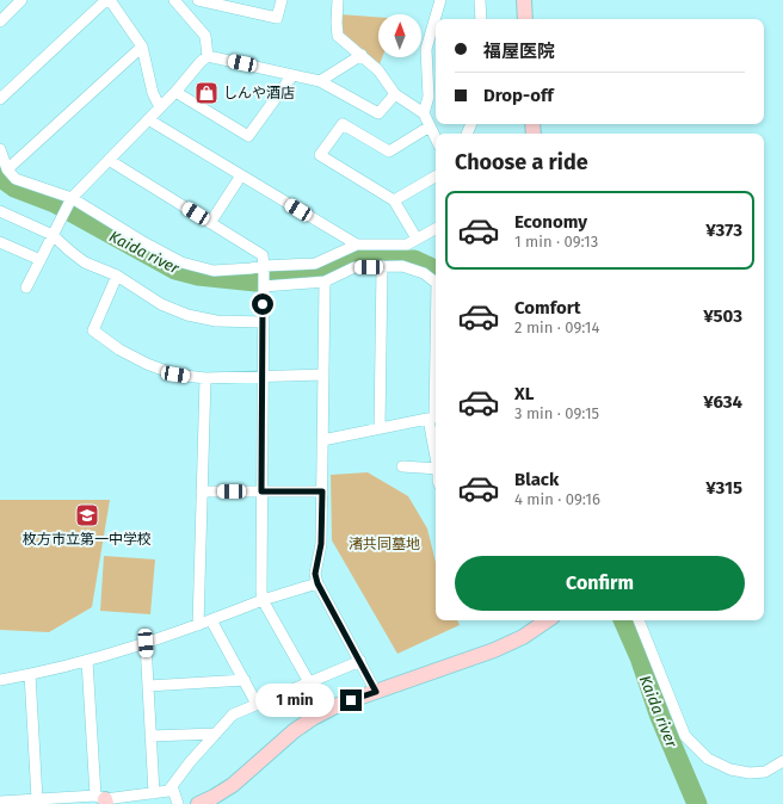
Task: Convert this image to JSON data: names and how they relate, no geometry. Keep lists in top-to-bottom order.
{
  "water": ["Kaida river"],
  "parks": ["渚共同墓地"],
  "places": {
    "shop": ["しんや酒店"],
    "school or university": ["枚方市立第一中学校"]
  },
  "north": "top",
  "page": {
    "banner": ["福屋医院", "Drop-off"],
    "heading": "Choose a ride",
    "list": [
      {
        "name": "Economy",
        "note": "1 min · 09:13",
        "value": "¥373"
      },
      {
        "name": "Comfort",
        "note": "2 min · 09:14",
        "value": "¥503"
      },
      {
        "name": "XL",
        "note": "3 min · 09:15",
        "value": "¥634"
      },
      {
        "name": "Black",
        "note": "4 min · 09:16",
        "value": "¥315"
      }
    ],
    "buttons": "Confirm",
    "bubble": "1 min"
  }
}
